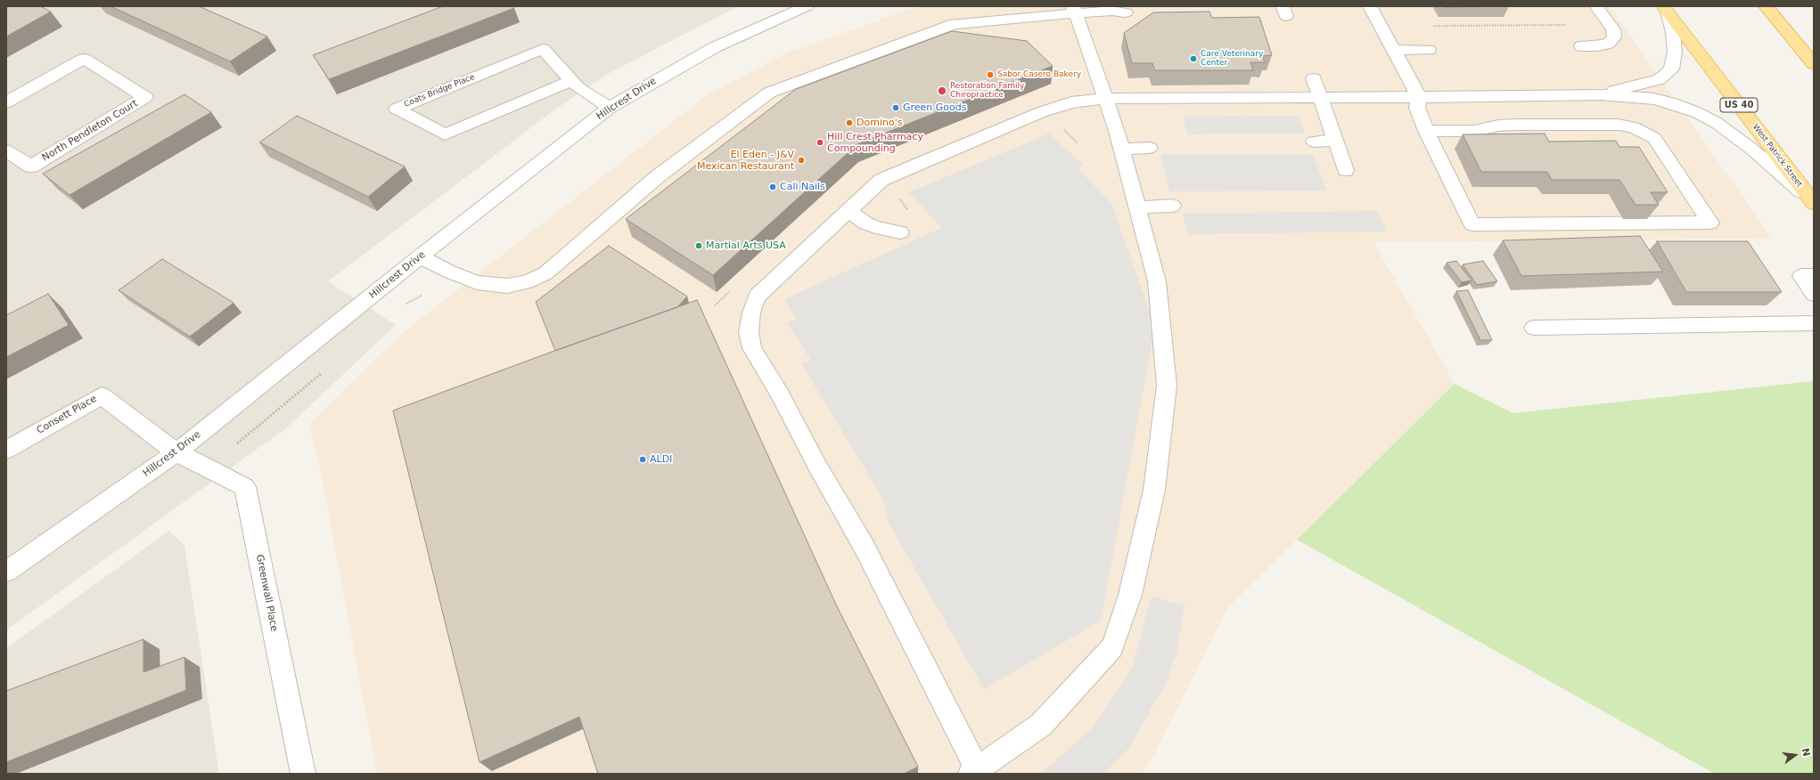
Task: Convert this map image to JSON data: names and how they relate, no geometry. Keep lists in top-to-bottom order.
{
  "streets": {
    "main road": ["US 40", "West Patrick Street"],
    "street": [
      "Coats Bridge Place",
      "Hillcrest Drive",
      "North Pendleton Court",
      "Consett Place",
      "Greenwall Place"
    ]
  },
  "crossings": [
    ["Coats Bridge Place", "Hillcrest Drive"],
    ["Hillcrest Drive", "Consett Place"],
    ["Hillcrest Drive", "Greenwall Place"],
    ["Consett Place", "Greenwall Place"]
  ],
  "places": [
    "Care Veterinary Center",
    "Sabor Casero Bakery",
    "Restoration Family Chiropractice",
    "Green Goods",
    "Domino's",
    "Hill Crest Pharmacy Compounding",
    "El Eden - J&V Mexican Restaurant",
    "Cali Nails",
    "Martial Arts USA",
    "ALDI"
  ],
  "north": "right"
}
